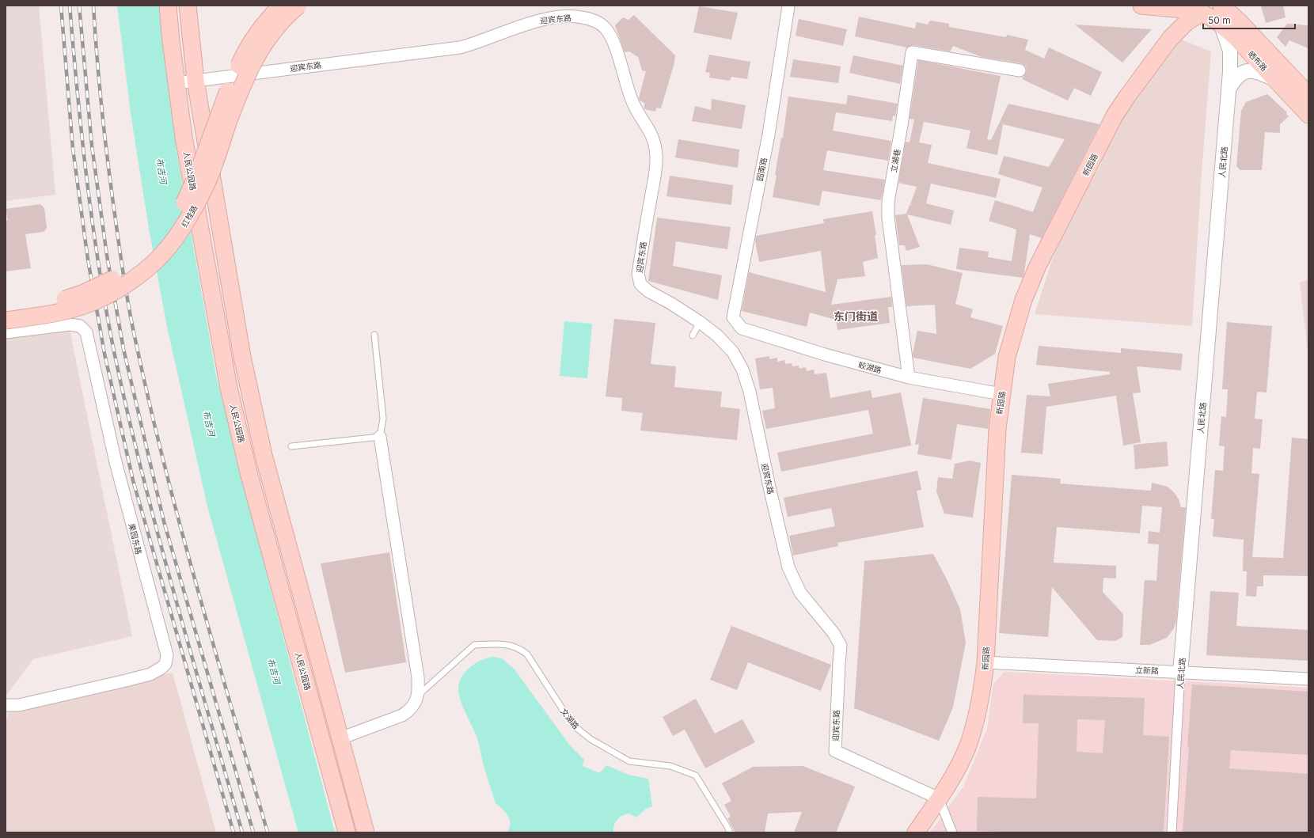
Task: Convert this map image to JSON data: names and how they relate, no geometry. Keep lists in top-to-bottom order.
{
  "streets": {
    "main road": [
      "晒布路",
      "新园路",
      "人民公园路",
      "红桂路"
    ],
    "street": [
      "迎宾东路",
      "立湖巷",
      "人民北路",
      "园南路",
      "蛟湖路",
      "果园东路",
      "立新路"
    ],
    "lane": ["文湖路"]
  },
  "crossings": [
    ["迎宾东路", "新园路"],
    ["迎宾东路", "人民公园路"],
    ["晒布路", "人民北路"],
    ["晒布路", "新园路"],
    ["立湖巷", "蛟湖路"],
    ["人民北路", "新园路"],
    ["人民北路", "立新路"],
    ["新园路", "蛟湖路"],
    ["新园路", "立新路"],
    ["园南路", "蛟湖路"]
  ],
  "districts": ["东门街道"],
  "water": ["布吉河"],
  "scale_bar": "50 m"
}
